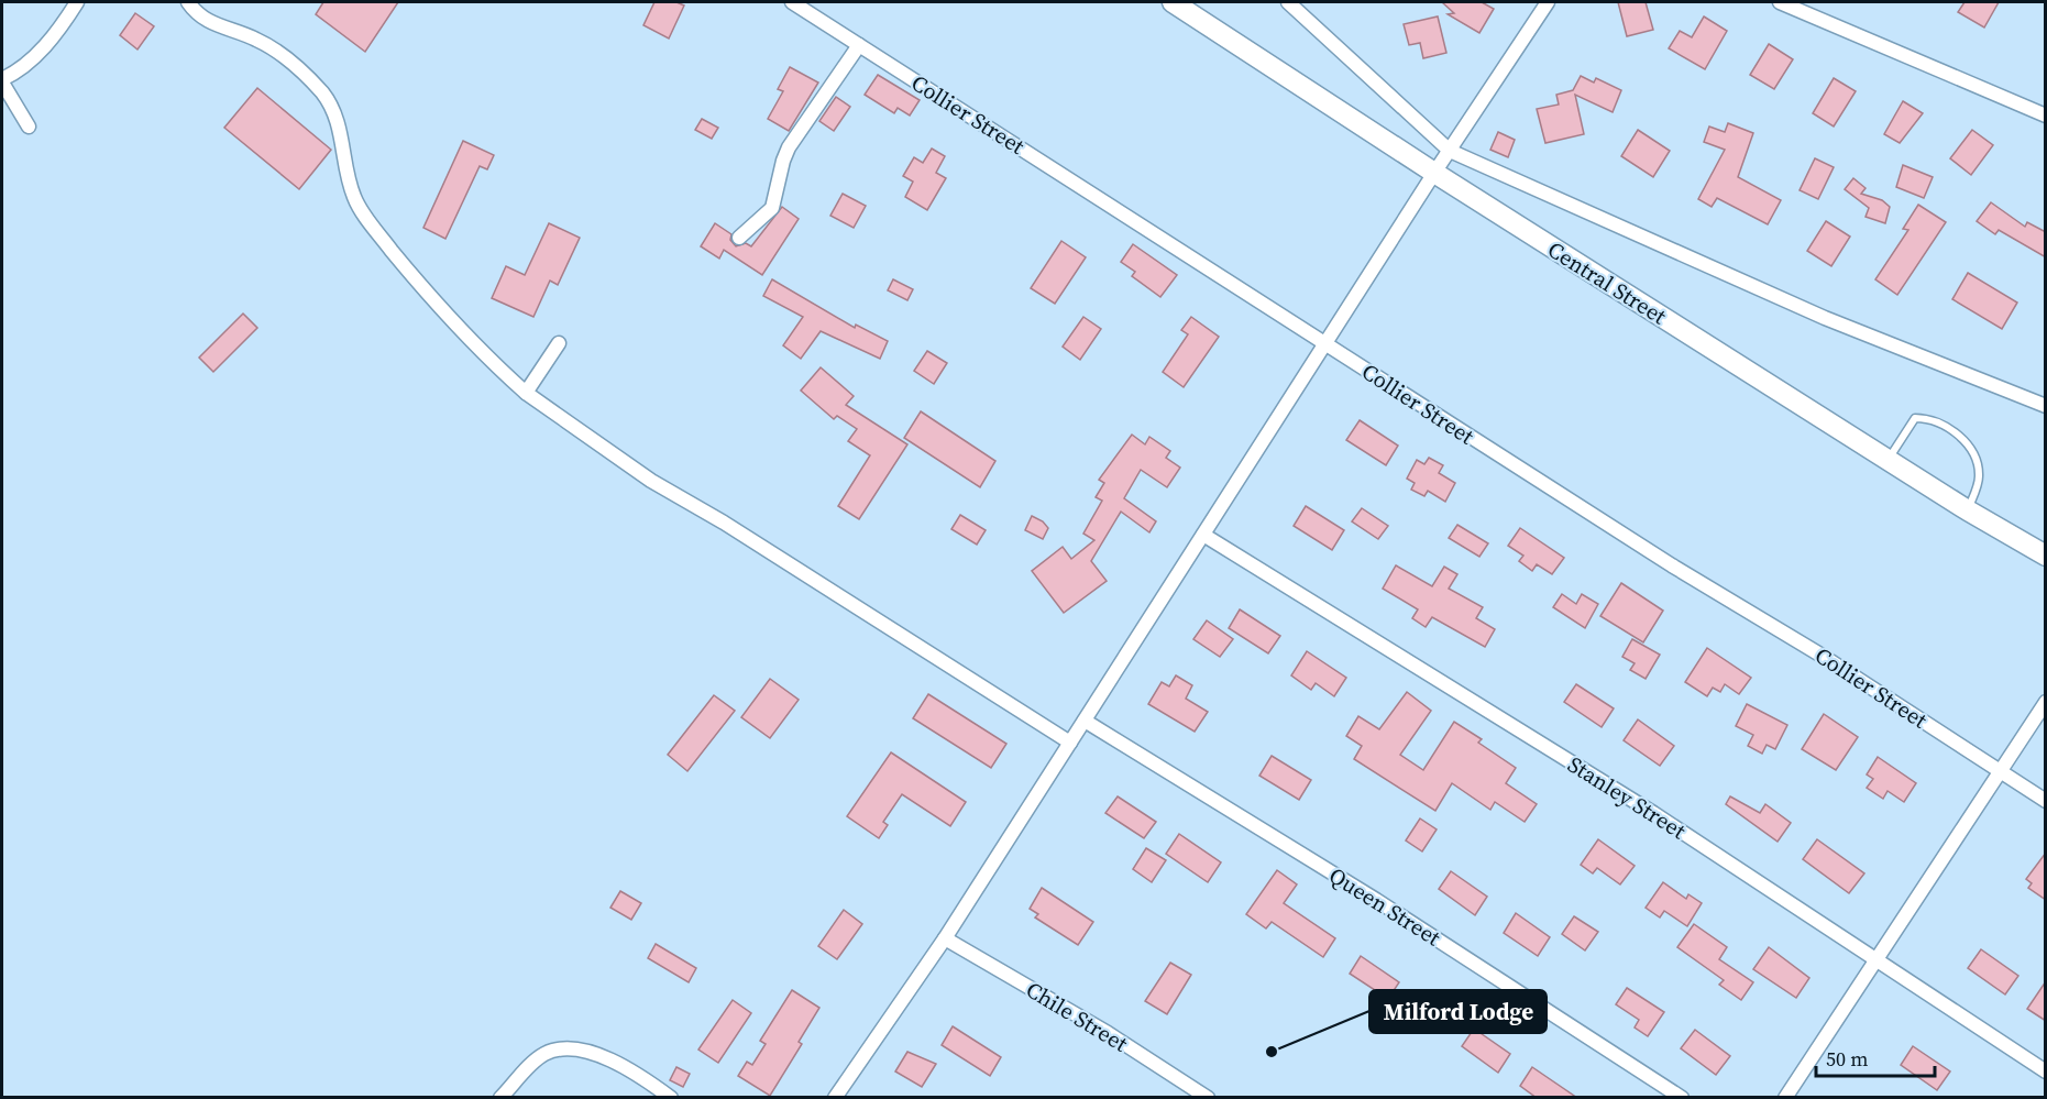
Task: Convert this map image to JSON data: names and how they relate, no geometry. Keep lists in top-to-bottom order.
{
  "streets": {
    "main road": ["Central Street"],
    "street": [
      "Collier Street",
      "Stanley Street",
      "Queen Street",
      "Chile Street"
    ]
  },
  "places": ["Milford Lodge"],
  "scale_bar": "50 m"
}
